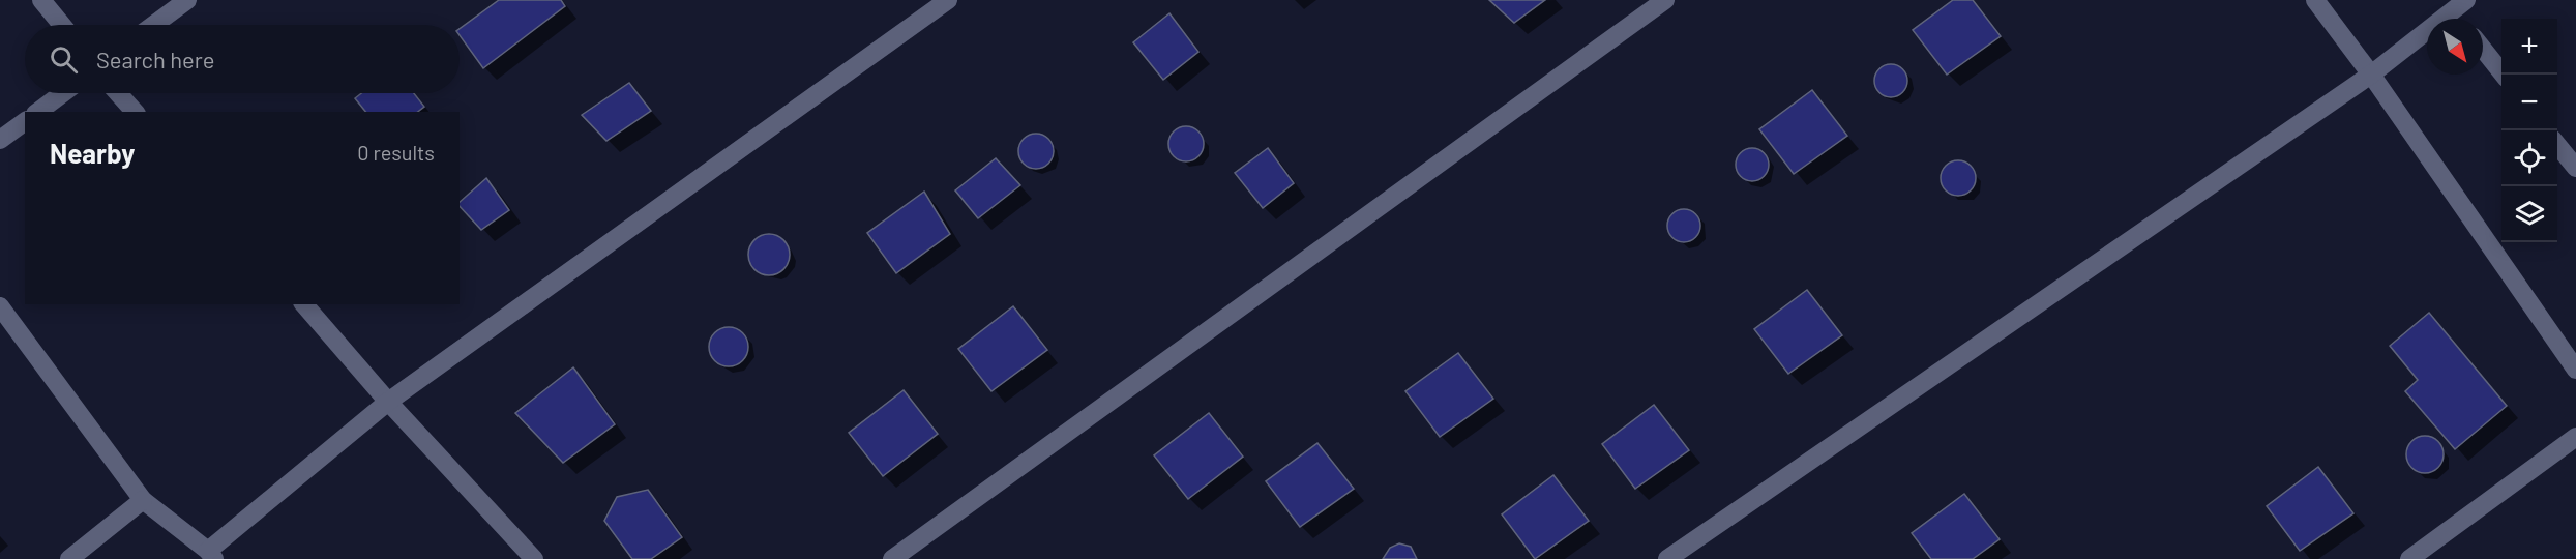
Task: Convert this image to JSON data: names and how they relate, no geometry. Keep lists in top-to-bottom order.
{
  "north": "bottom right",
  "page": {
    "map_buttons": ["+", "−"],
    "search": "Search here",
    "heading": ["Nearby", "0 results"]
  }
}
